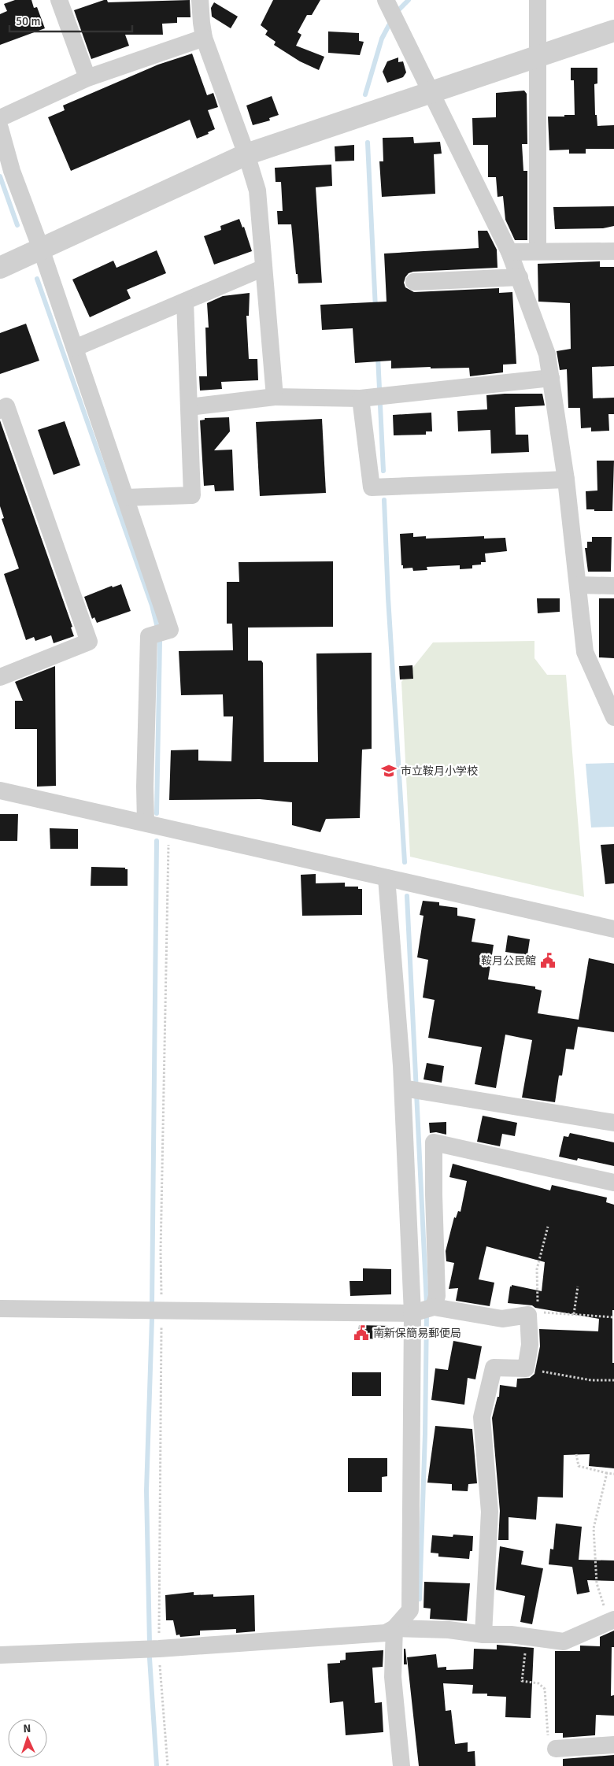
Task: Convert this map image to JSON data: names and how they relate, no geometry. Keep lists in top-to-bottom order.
{
  "places": {
    "school or university": ["市立鞍月小学校"],
    "public building": ["鞍月公民館", "南新保簡易郵便局"]
  },
  "scale_bar": "50 m",
  "north": "top"
}
